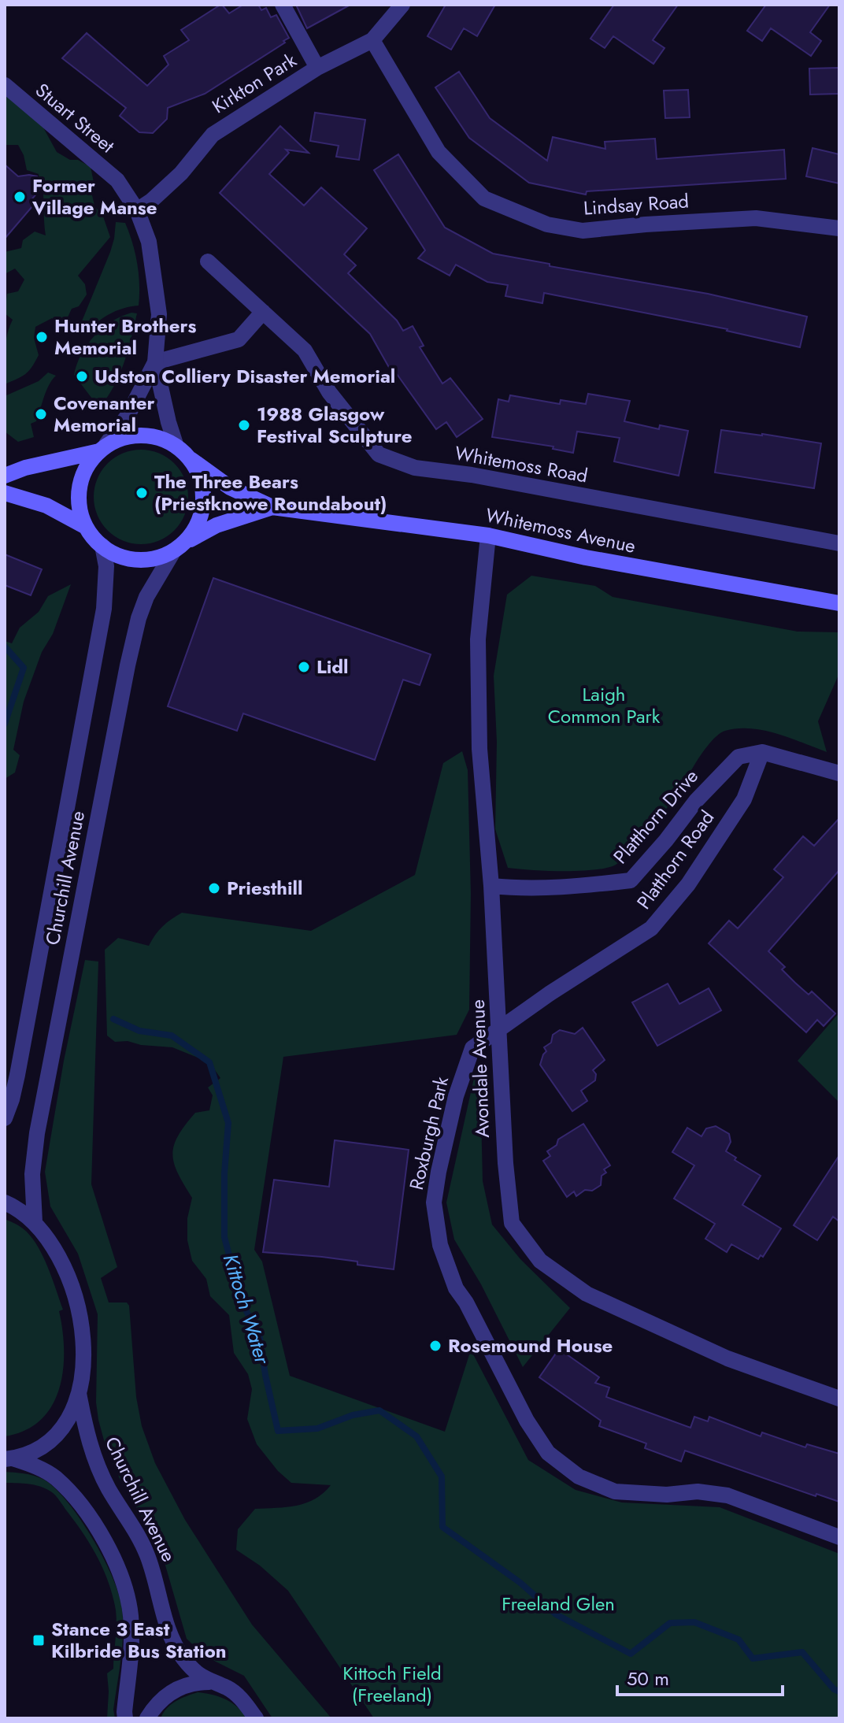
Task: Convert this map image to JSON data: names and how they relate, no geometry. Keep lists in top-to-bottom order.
{
  "streets": {
    "main road": ["Whitemoss Avenue"],
    "street": [
      "Kirkton Park",
      "Stuart Street",
      "Lindsay Road",
      "Whitemoss Road",
      "Platthorn Drive",
      "Platthorn Road",
      "Churchill Avenue",
      "Avondale Avenue",
      "Roxburgh Park"
    ]
  },
  "crossings": [
    ["Kirkton Park", "Stuart Street"],
    ["Kirkton Park", "Lindsay Road"],
    ["Stuart Street", "Whitemoss Avenue"],
    ["Stuart Street", "Churchill Avenue"],
    ["Whitemoss Avenue", "Churchill Avenue"],
    ["Whitemoss Avenue", "Avondale Avenue"],
    ["Platthorn Drive", "Platthorn Road"],
    ["Platthorn Drive", "Avondale Avenue"],
    ["Platthorn Road", "Avondale Avenue"],
    ["Platthorn Road", "Roxburgh Park"],
    ["Avondale Avenue", "Roxburgh Park"]
  ],
  "water": ["Kittoch Water"],
  "parks": ["Laigh Common Park", "Freeland Glen", "Kittoch Field (Freeland)"],
  "places": {
    "other": [
      "Former Village Manse",
      "Hunter Brothers Memorial",
      "Udston Colliery Disaster Memorial",
      "Covenanter Memorial",
      "1988 Glasgow Festival Sculpture",
      "The Three Bears (Priestknowe Roundabout)",
      "Lidl",
      "Priesthill",
      "Rosemound House"
    ],
    "transit": ["Stance 3 East Kilbride Bus Station"]
  },
  "scale_bar": "50 m"
}
